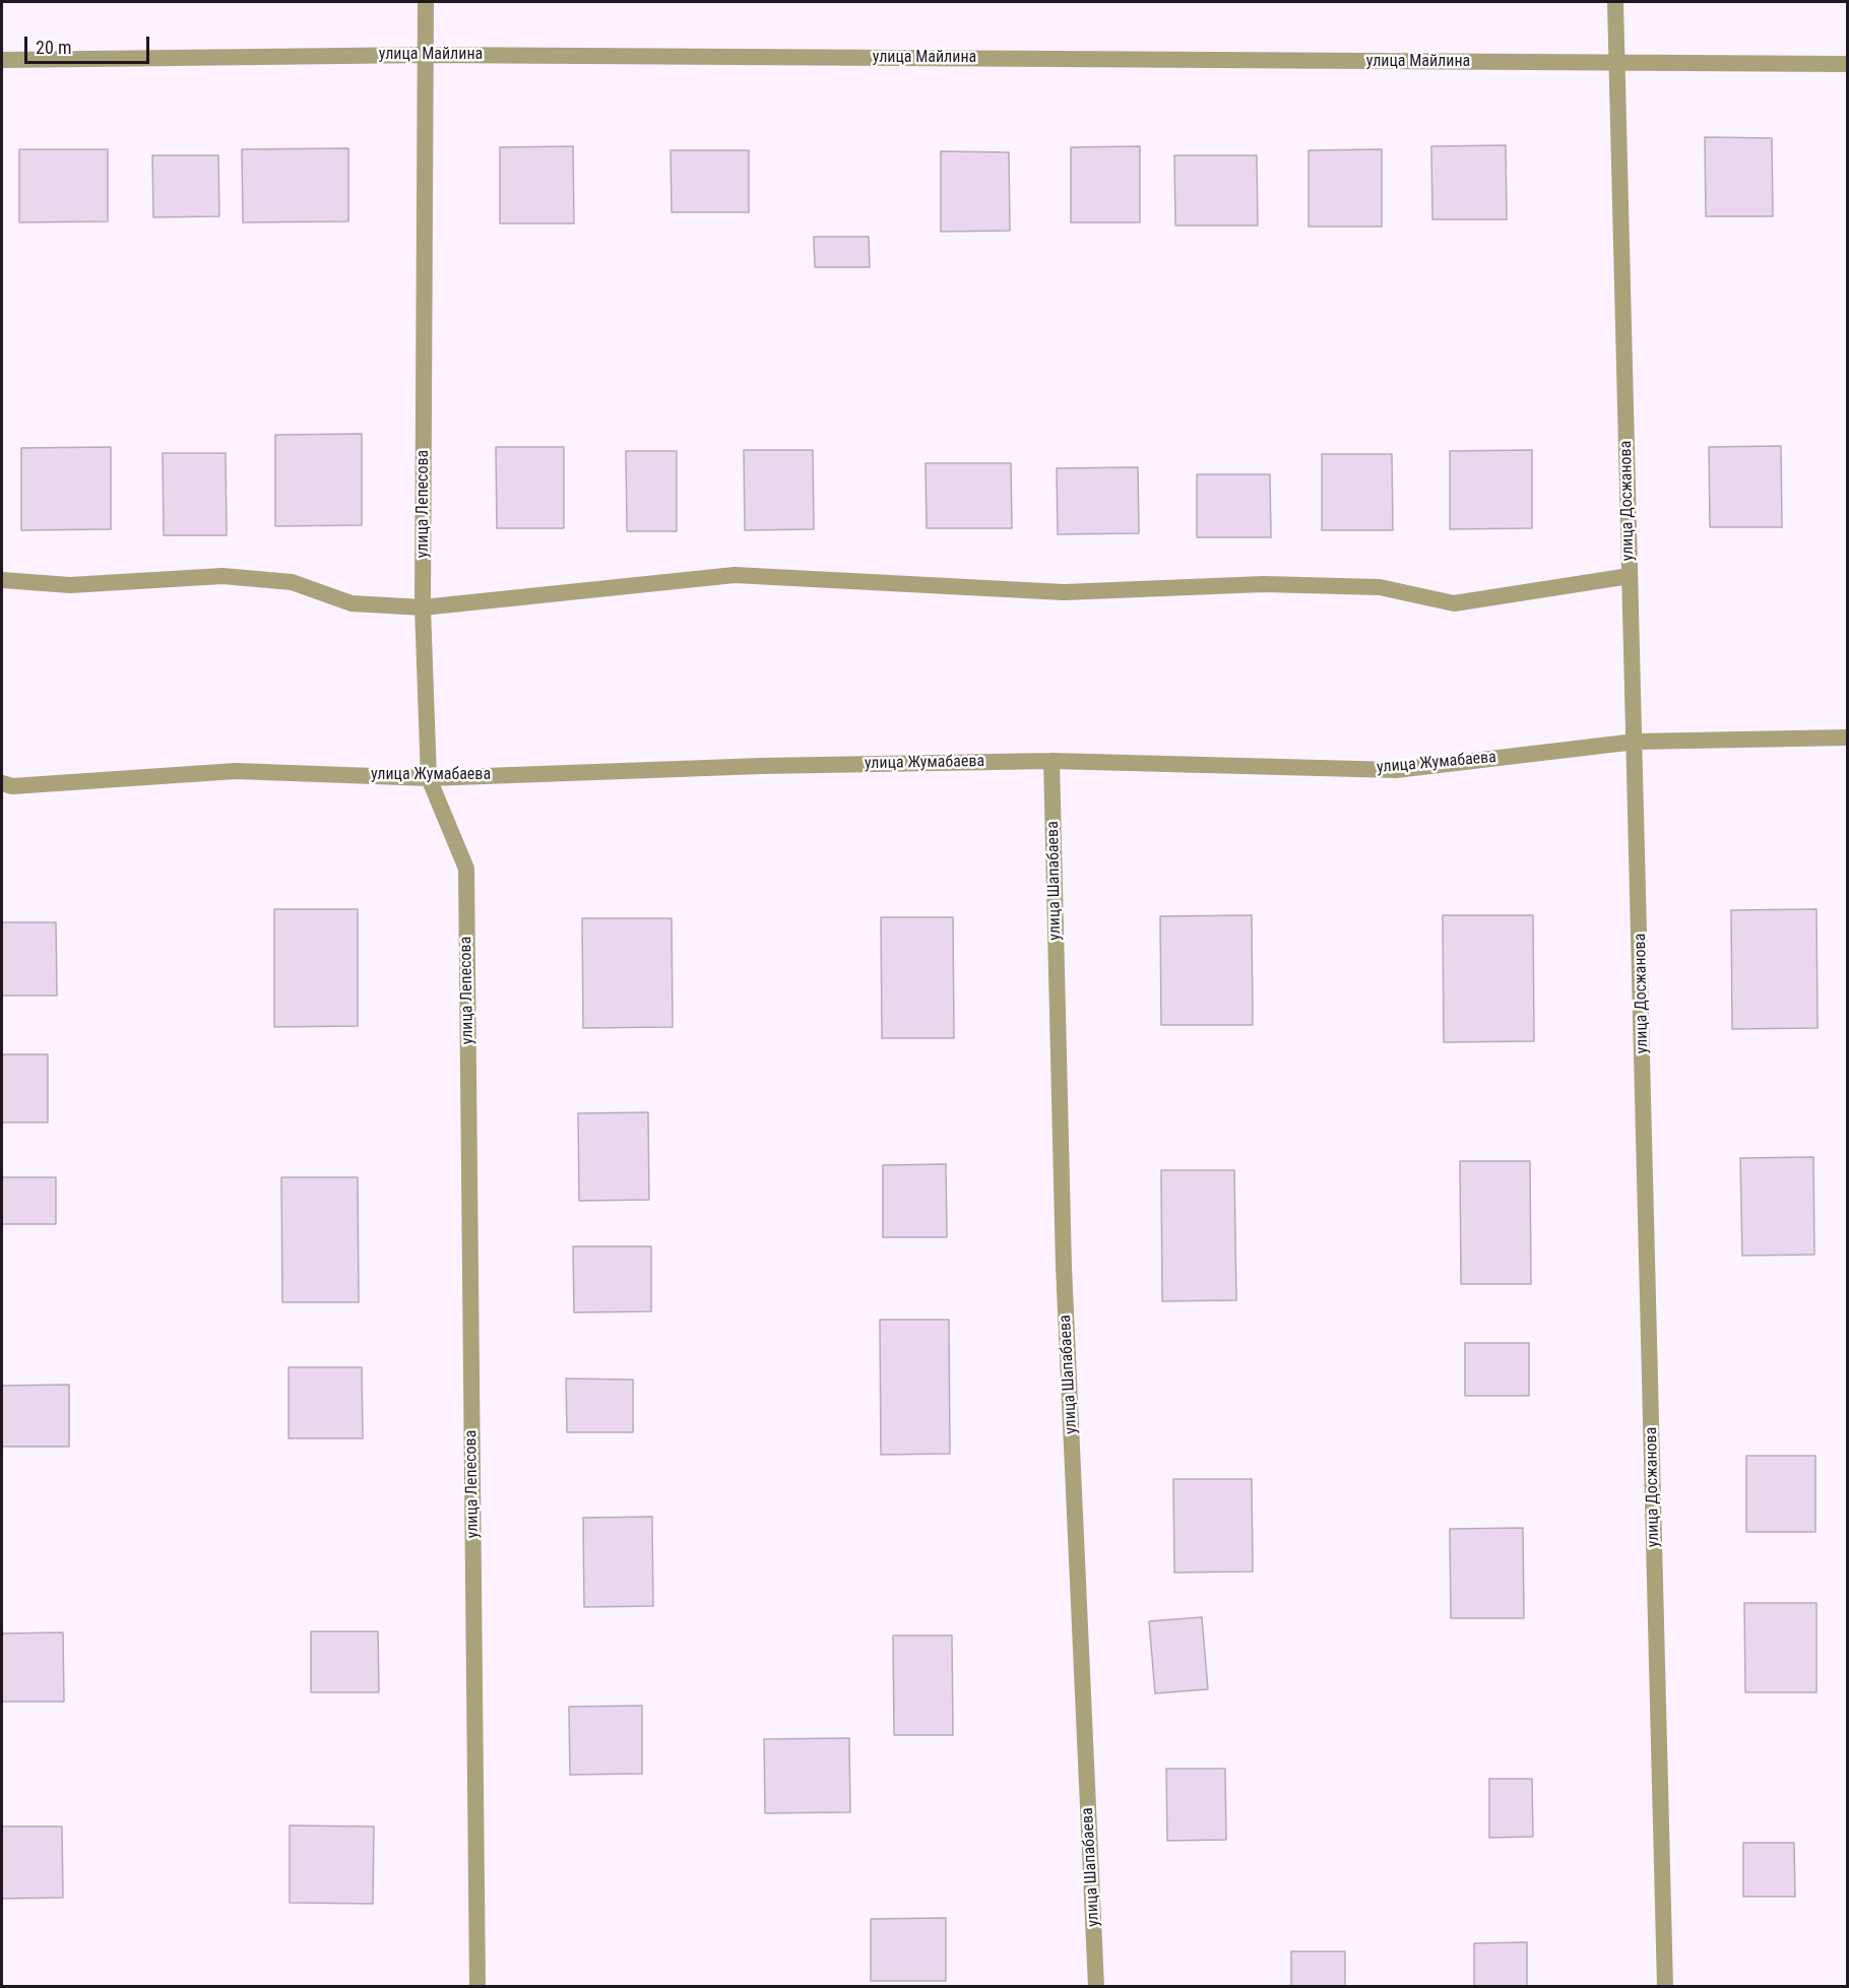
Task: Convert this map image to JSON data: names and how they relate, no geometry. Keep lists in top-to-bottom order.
{
  "streets": {
    "street": [
      "улица Майлина",
      "улица Досжанова",
      "улица Лепесова",
      "улица Жумабаева",
      "улица Шапабаева"
    ]
  },
  "crossings": [
    ["улица Майлина", "улица Досжанова"],
    ["улица Майлина", "улица Лепесова"],
    ["улица Досжанова", "улица Жумабаева"],
    ["улица Лепесова", "улица Жумабаева"],
    ["улица Жумабаева", "улица Шапабаева"]
  ],
  "scale_bar": "20 m"
}
